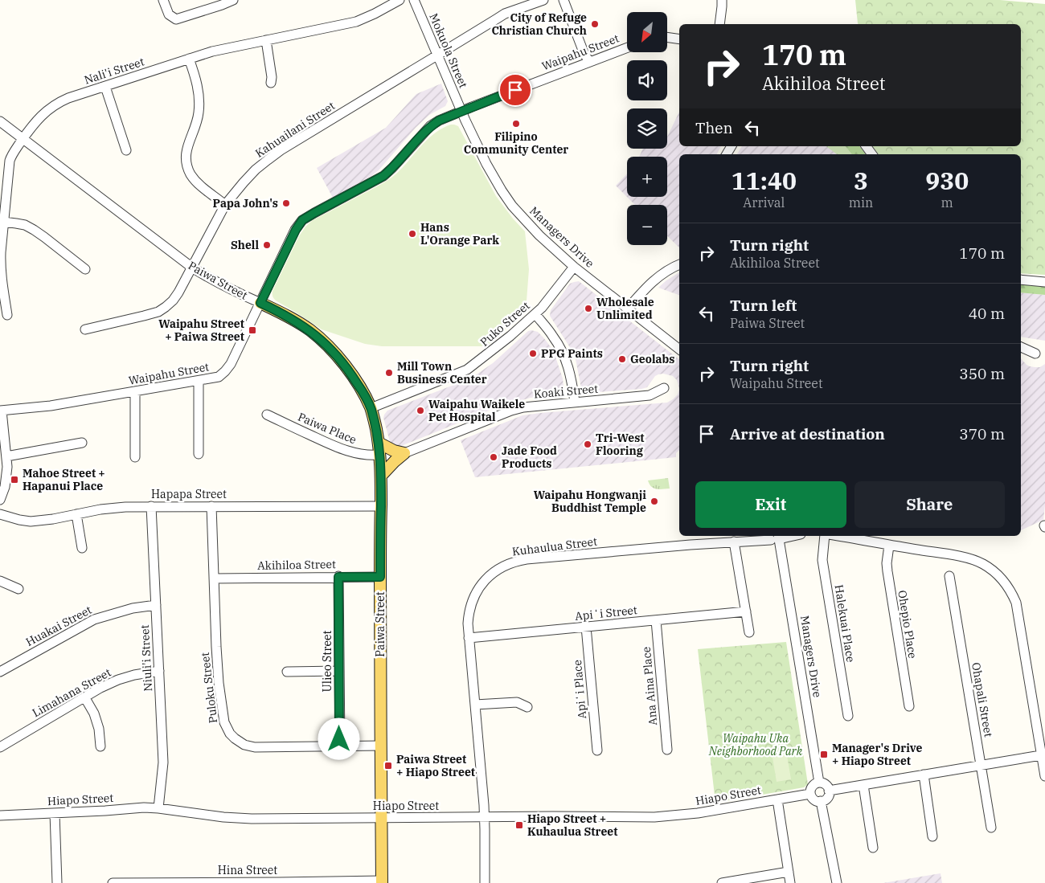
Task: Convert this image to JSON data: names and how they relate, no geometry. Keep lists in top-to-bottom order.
{
  "streets": {
    "main road": ["Paiwa Street"],
    "street": [
      "Mokuola Street",
      "Waipahu Street",
      "Nali'i Street",
      "Kahuailani Street",
      "Managers Drive",
      "Puko Street",
      "Koaki Street",
      "Paiwa Place",
      "Hapapa Street",
      "Kuhaulua Street",
      "Akihiloa Street",
      "Apiʻi Street",
      "Halekuai Place",
      "Ohepio Place",
      "Huakai Street",
      "Niuli'i Street",
      "Ulieo Street",
      "Ana Aina Place",
      "Puloku Street",
      "Apiʻi Place",
      "Limahana Street",
      "Ohapali Street",
      "Hiapo Street",
      "Hina Street"
    ]
  },
  "crossings": [
    ["Mokuola Street", "Waipahu Street"],
    ["Mokuola Street", "Kahuailani Street"],
    ["Mokuola Street", "Managers Drive"],
    ["Waipahu Street", "Managers Drive"],
    ["Waipahu Street", "Paiwa Street"],
    ["Nali'i Street", "Paiwa Street"],
    ["Kahuailani Street", "Paiwa Street"],
    ["Managers Drive", "Puko Street"],
    ["Managers Drive", "Kuhaulua Street"],
    ["Managers Drive", "Hiapo Street"],
    ["Paiwa Street", "Puko Street"],
    ["Paiwa Street", "Paiwa Place"],
    ["Paiwa Street", "Hapapa Street"],
    ["Paiwa Street", "Akihiloa Street"],
    ["Paiwa Street", "Puloku Street"],
    ["Paiwa Street", "Hiapo Street"],
    ["Paiwa Street", "Hina Street"],
    ["Hapapa Street", "Niuli'i Street"],
    ["Hapapa Street", "Puloku Street"],
    ["Kuhaulua Street", "Apiʻi Street"],
    ["Kuhaulua Street", "Hiapo Street"],
    ["Akihiloa Street", "Ulieo Street"],
    ["Akihiloa Street", "Puloku Street"],
    ["Apiʻi Street", "Ana Aina Place"],
    ["Apiʻi Street", "Apiʻi Place"],
    ["Huakai Street", "Niuli'i Street"],
    ["Niuli'i Street", "Limahana Street"],
    ["Niuli'i Street", "Hiapo Street"],
    ["Ulieo Street", "Puloku Street"]
  ],
  "parks": ["Waipahu Uka Neighborhood Park"],
  "places": {
    "other": [
      "City of Refuge Christian Church",
      "Filipino Community Center",
      "Papa John's",
      "Hans L'Orange Park",
      "Shell",
      "Wholesale Unlimited",
      "PPG Paints",
      "Geolabs",
      "Mill Town Business Center",
      "Waipahu Waikele Pet Hospital",
      "Tri-West Flooring",
      "Jade Food Products",
      "Waipahu Hongwanji Buddhist Temple"
    ],
    "transit": [
      "Waipahu Street + Paiwa Street",
      "Mahoe Street + Hapanui Place",
      "Manager's Drive + Hiapo Street",
      "Paiwa Street + Hiapo Street",
      "Hiapo Street + Kuhaulua Street"
    ]
  },
  "north": "bottom left",
  "page": {
    "map_buttons": ["+", "−"],
    "turn": ["170 m", "Akihiloa Street"],
    "then": "Then",
    "eta": [
      "11:40",
      "Arrival",
      "3",
      "min",
      "930",
      "m"
    ],
    "list": [
      {
        "name": "Turn right",
        "note": "Akihiloa Street",
        "value": "170 m"
      },
      {
        "name": "Turn left",
        "note": "Paiwa Street",
        "value": "40 m"
      },
      {
        "name": "Turn right",
        "note": "Waipahu Street",
        "value": "350 m"
      },
      {
        "name": "Arrive at destination",
        "value": "370 m"
      }
    ],
    "buttons": ["Exit", "Share"]
  }
}
